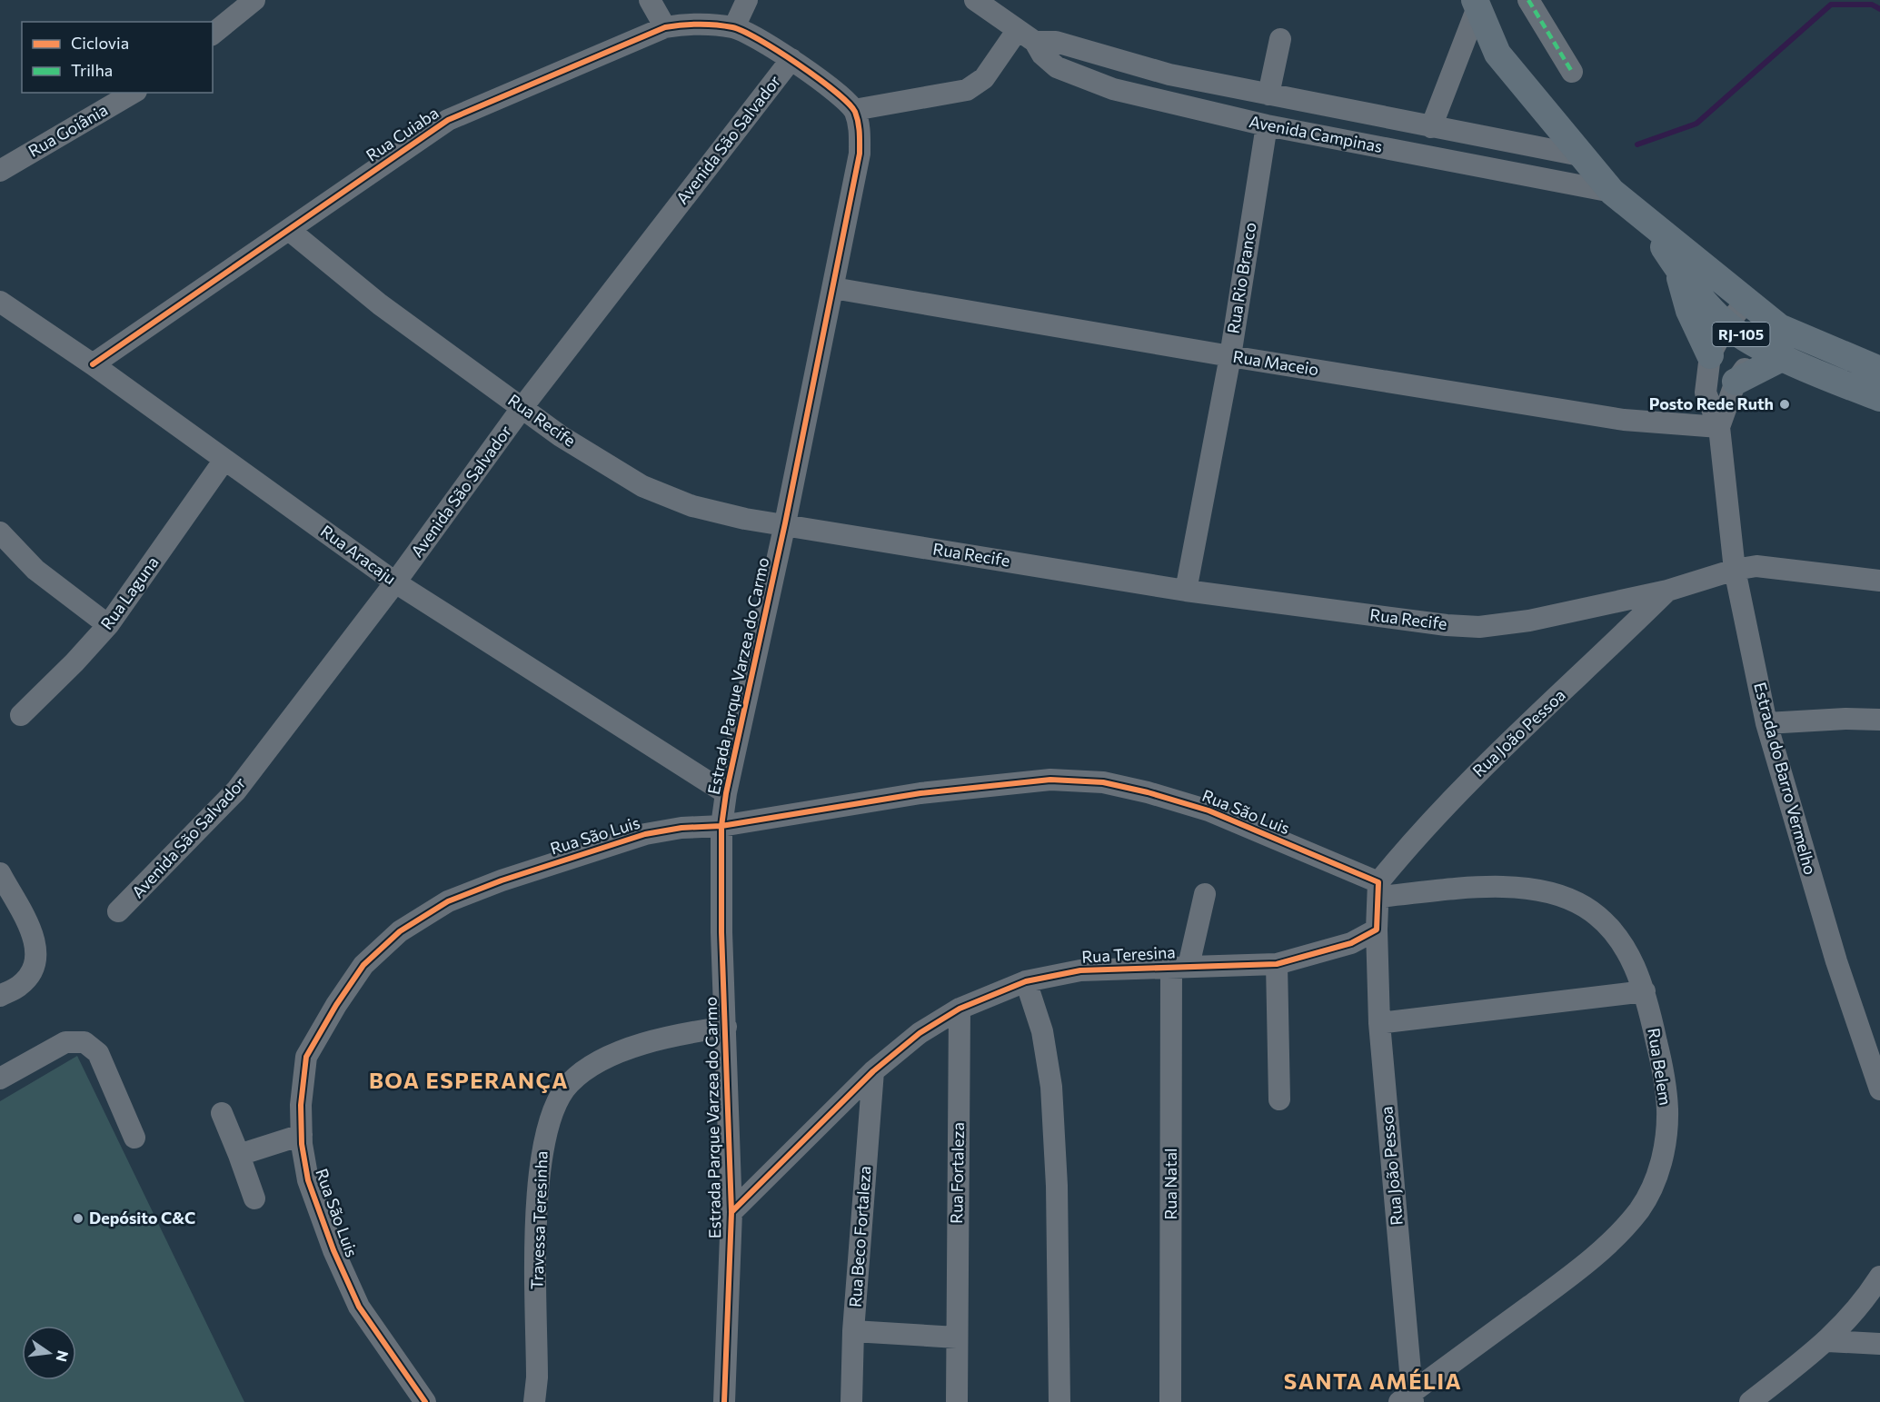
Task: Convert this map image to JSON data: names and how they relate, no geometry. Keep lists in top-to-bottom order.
{
  "streets": {
    "main road": ["RJ-105"],
    "street": [
      "Rua Goiânia",
      "Rua Cuiaba",
      "Avenida Campinas",
      "Avenida São Salvador",
      "Rua Rio Branco",
      "Rua Maceio",
      "Rua Recife",
      "Rua Aracaju",
      "Rua Laguna",
      "Estrada Parque Varzea do Carmo",
      "Rua João Pessoa",
      "Estrada do Barro Vermelho",
      "Rua São Luis",
      "Rua Teresina",
      "Rua Belem",
      "Rua Fortaleza",
      "Rua Natal",
      "Travessa Teresinha",
      "Rua Beco Fortaleza"
    ]
  },
  "crossings": [
    ["Rua Cuiaba", "Avenida São Salvador"],
    ["Rua Cuiaba", "Rua Recife"],
    ["Rua Cuiaba", "Rua Aracaju"],
    ["Avenida Campinas", "Rua Rio Branco"],
    ["Avenida Campinas", "RJ-105"],
    ["Avenida São Salvador", "Rua Recife"],
    ["Avenida São Salvador", "Rua Aracaju"],
    ["Rua Rio Branco", "Rua Maceio"],
    ["Rua Rio Branco", "Rua Recife"],
    ["RJ-105", "Estrada do Barro Vermelho"],
    ["Rua Maceio", "Estrada Parque Varzea do Carmo"],
    ["Rua Maceio", "Estrada do Barro Vermelho"],
    ["Rua Recife", "Estrada Parque Varzea do Carmo"],
    ["Rua Recife", "Rua João Pessoa"],
    ["Rua Recife", "Estrada do Barro Vermelho"],
    ["Rua Aracaju", "Rua Laguna"],
    ["Rua Aracaju", "Estrada Parque Varzea do Carmo"],
    ["Estrada Parque Varzea do Carmo", "Rua São Luis"],
    ["Estrada Parque Varzea do Carmo", "Rua Teresina"],
    ["Estrada Parque Varzea do Carmo", "Travessa Teresinha"],
    ["Rua João Pessoa", "Rua São Luis"],
    ["Rua João Pessoa", "Rua Teresina"],
    ["Rua João Pessoa", "Rua Belem"],
    ["Rua São Luis", "Rua Belem"],
    ["Rua Teresina", "Rua Fortaleza"],
    ["Rua Teresina", "Rua Natal"],
    ["Rua Teresina", "Rua Beco Fortaleza"]
  ],
  "districts": ["BOA ESPERANÇA", "SANTA AMÉLIA"],
  "places": ["Posto Rede Ruth", "Depósito C&C"],
  "legend": ["Ciclovia", "Trilha"],
  "north": "right"
}
